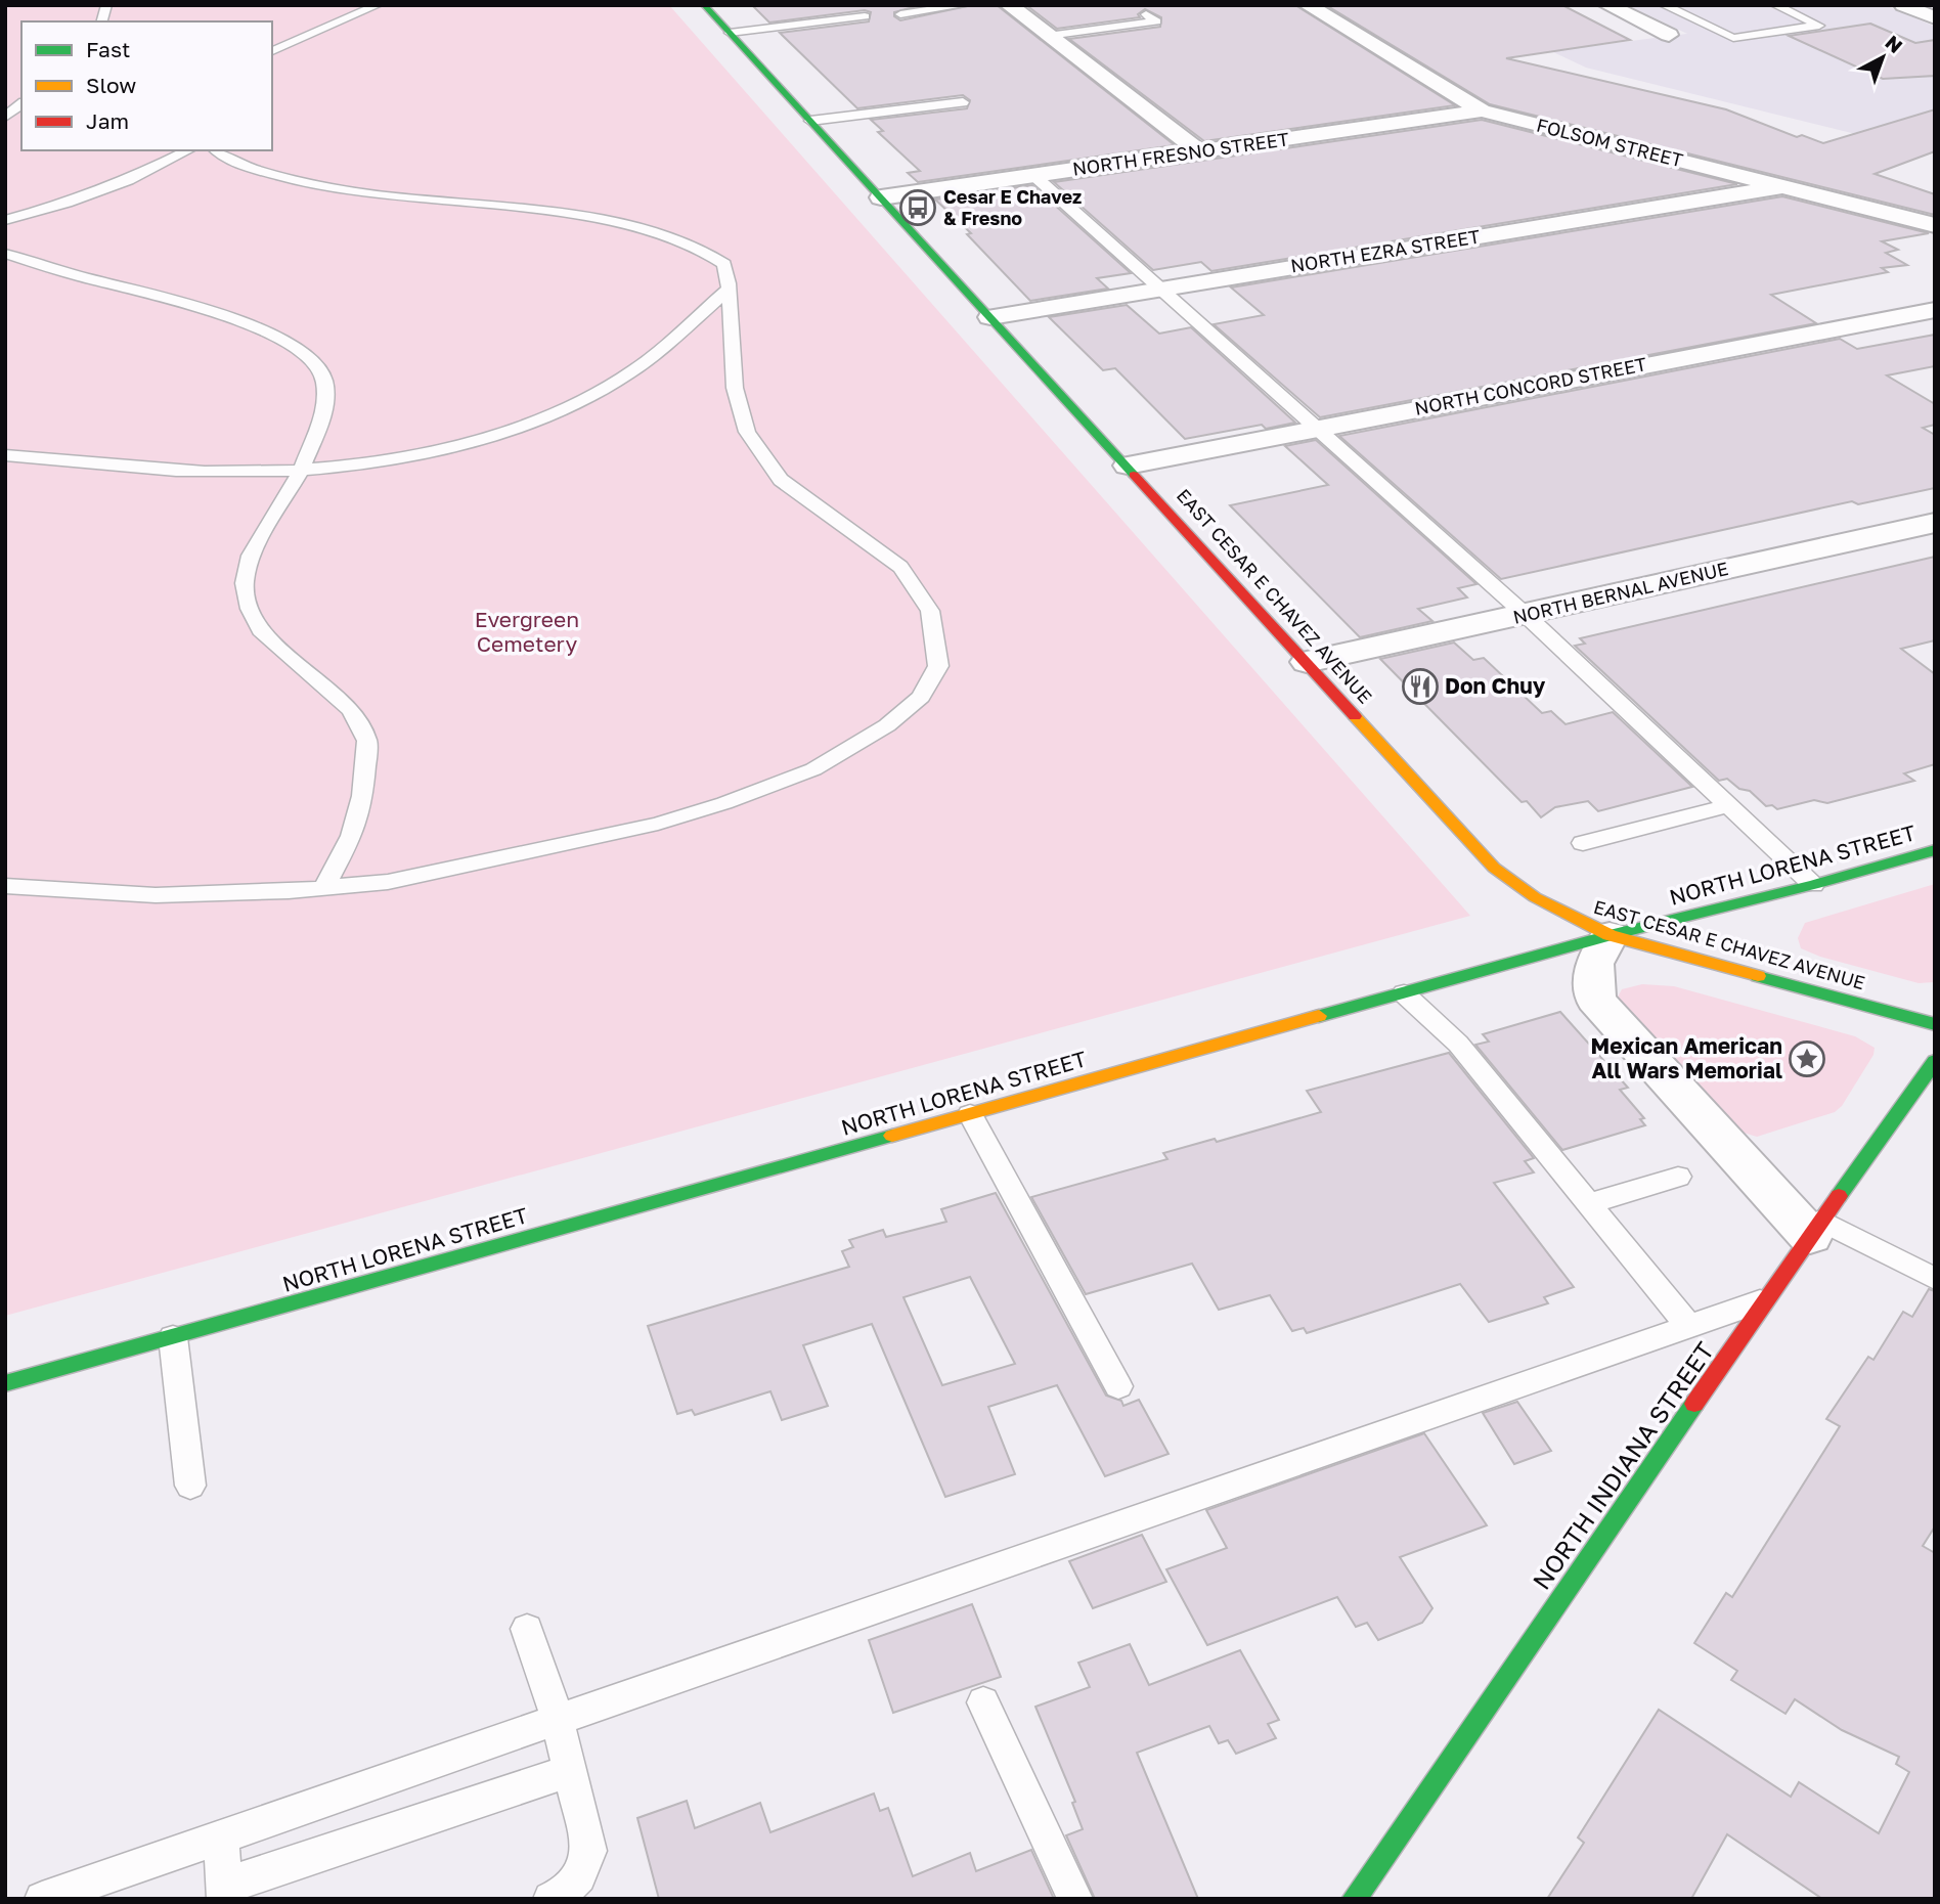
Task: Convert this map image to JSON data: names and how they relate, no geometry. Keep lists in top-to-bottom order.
{
  "streets": {
    "main road": ["EAST CESAR E CHAVEZ AVENUE", "NORTH LORENA STREET", "NORTH INDIANA STREET"],
    "street": [
      "FOLSOM STREET",
      "NORTH FRESNO STREET",
      "NORTH EZRA STREET",
      "NORTH CONCORD STREET",
      "NORTH BERNAL AVENUE"
    ]
  },
  "crossings": [
    ["FOLSOM STREET", "NORTH FRESNO STREET"],
    ["FOLSOM STREET", "NORTH EZRA STREET"],
    ["NORTH FRESNO STREET", "EAST CESAR E CHAVEZ AVENUE"],
    ["NORTH EZRA STREET", "EAST CESAR E CHAVEZ AVENUE"],
    ["NORTH CONCORD STREET", "EAST CESAR E CHAVEZ AVENUE"],
    ["NORTH BERNAL AVENUE", "EAST CESAR E CHAVEZ AVENUE"],
    ["EAST CESAR E CHAVEZ AVENUE", "NORTH LORENA STREET"]
  ],
  "parks": ["Evergreen Cemetery"],
  "places": {
    "bus stop": ["Cesar E Chavez & Fresno"],
    "restaurant": ["Don Chuy"],
    "place": ["Mexican American All Wars Memorial"]
  },
  "legend": ["Fast", "Slow", "Jam"],
  "north": "top right"
}
